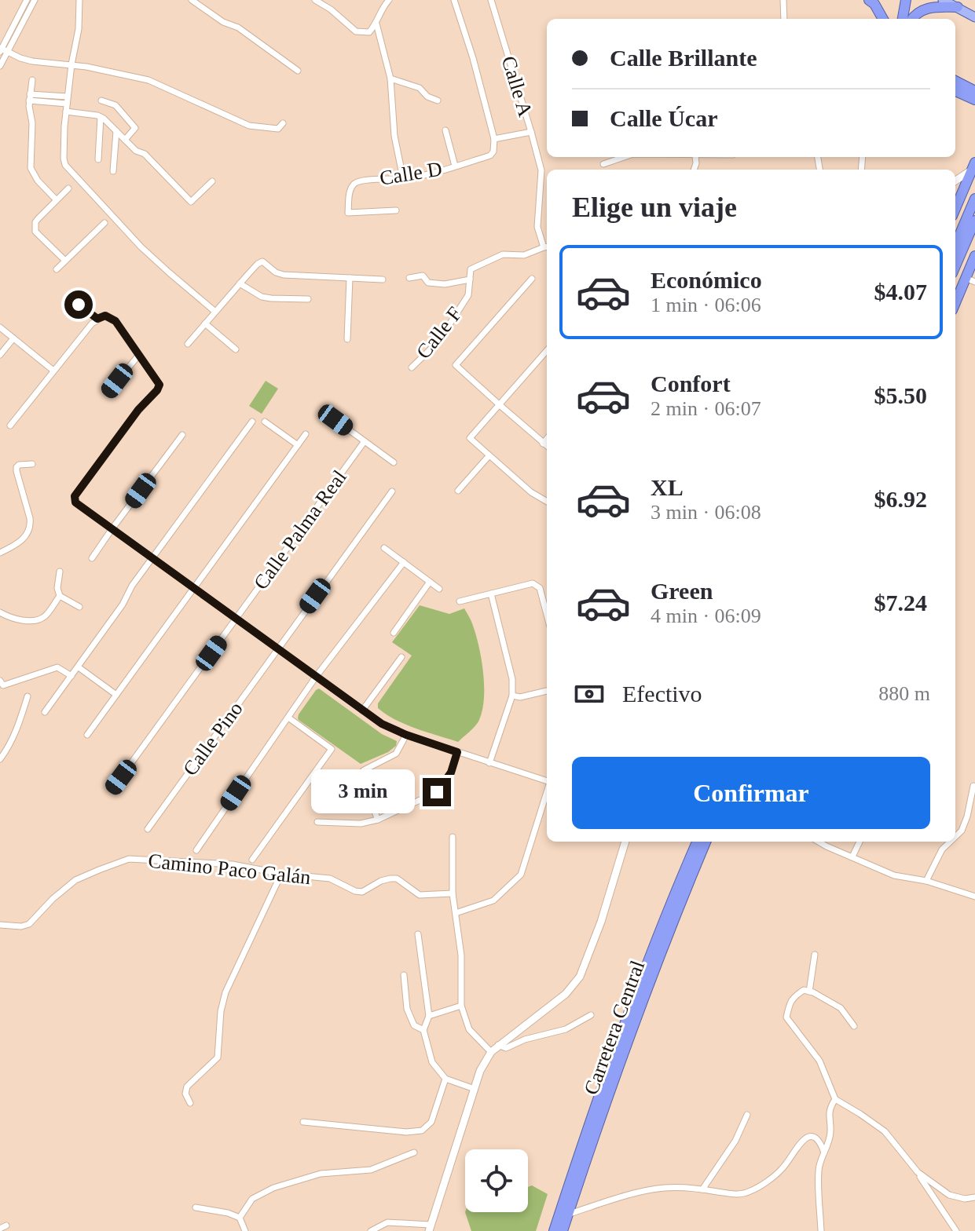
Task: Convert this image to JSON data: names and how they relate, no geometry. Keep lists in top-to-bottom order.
{
  "streets": {
    "highway": ["Carretera Central"],
    "street": [
      "Calle A",
      "Calle D",
      "Calle F",
      "Calle Palma Real",
      "Calle Pino",
      "Camino Paco Galán"
    ]
  },
  "crossings": [
    ["Calle A", "Calle F"]
  ],
  "page": {
    "banner": ["Calle Brillante", "Calle Úcar"],
    "heading": "Elige un viaje",
    "list": [
      {
        "name": "Económico",
        "note": "1 min · 06:06",
        "value": "$4.07"
      },
      {
        "name": "Confort",
        "note": "2 min · 06:07",
        "value": "$5.50"
      },
      {
        "name": "XL",
        "note": "3 min · 06:08",
        "value": "$6.92"
      },
      {
        "name": "Green",
        "note": "4 min · 06:09",
        "value": "$7.24"
      }
    ],
    "pay": ["Efectivo", "880 m"],
    "buttons": "Confirmar",
    "bubble": "3 min"
  }
}
